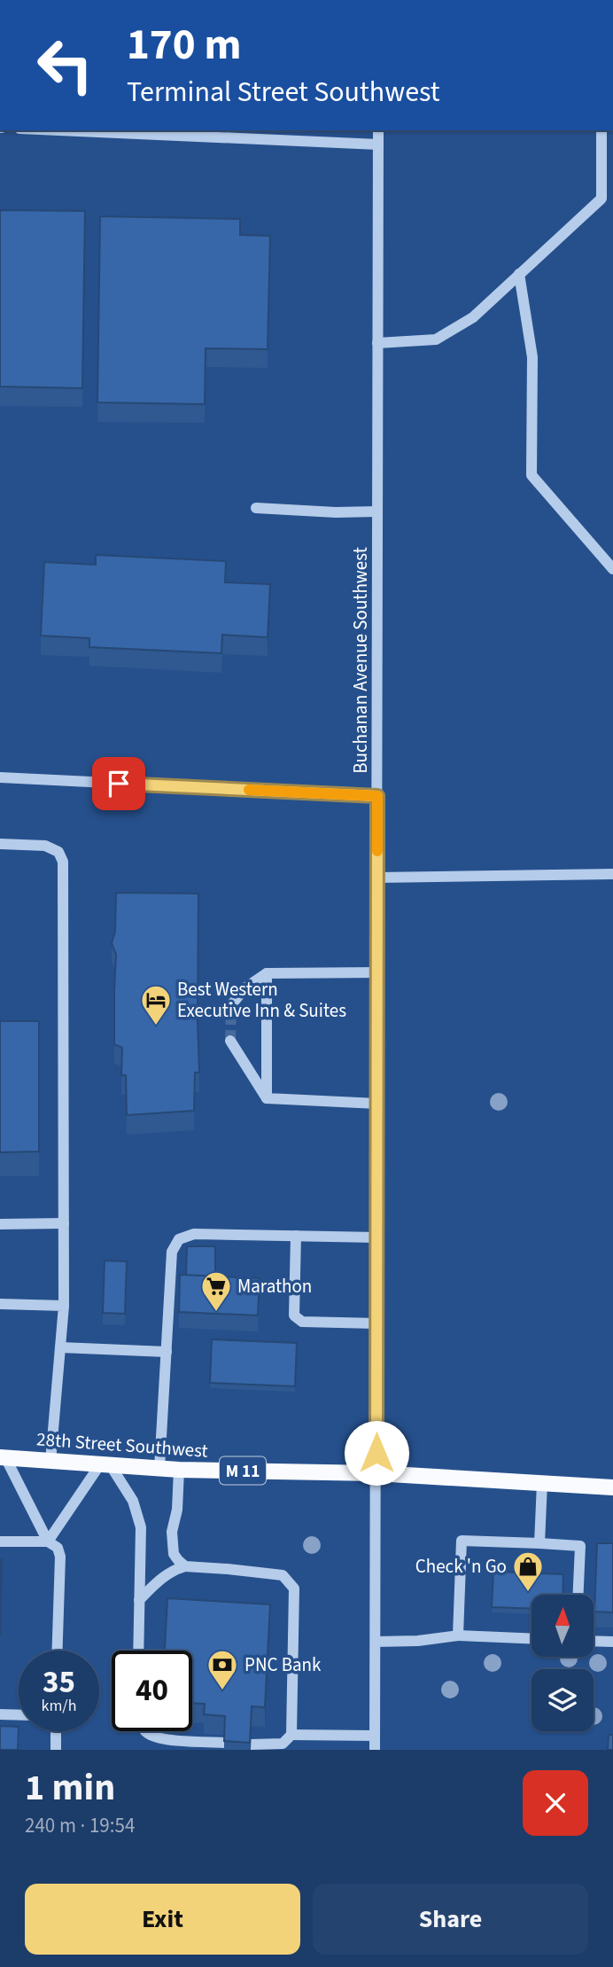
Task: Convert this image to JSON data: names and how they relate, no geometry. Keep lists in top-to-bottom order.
{
  "streets": {
    "main road": ["28th Street Southwest", "M 11"],
    "street": ["Buchanan Avenue Southwest"]
  },
  "crossings": [
    ["Buchanan Avenue Southwest", "28th Street Southwest"]
  ],
  "places": {
    "hotel": ["Best Western Executive Inn & Suites"],
    "supermarket": ["Marathon"],
    "shop": ["Check 'n Go"],
    "bank": ["PNC Bank"]
  },
  "north": "top",
  "page": {
    "turn": ["170 m", "Terminal Street Southwest"],
    "speed": "35 km/h",
    "limit": "40",
    "heading": ["1 min", "240 m · 19:54"],
    "buttons": ["Exit", "Share"]
  }
}
